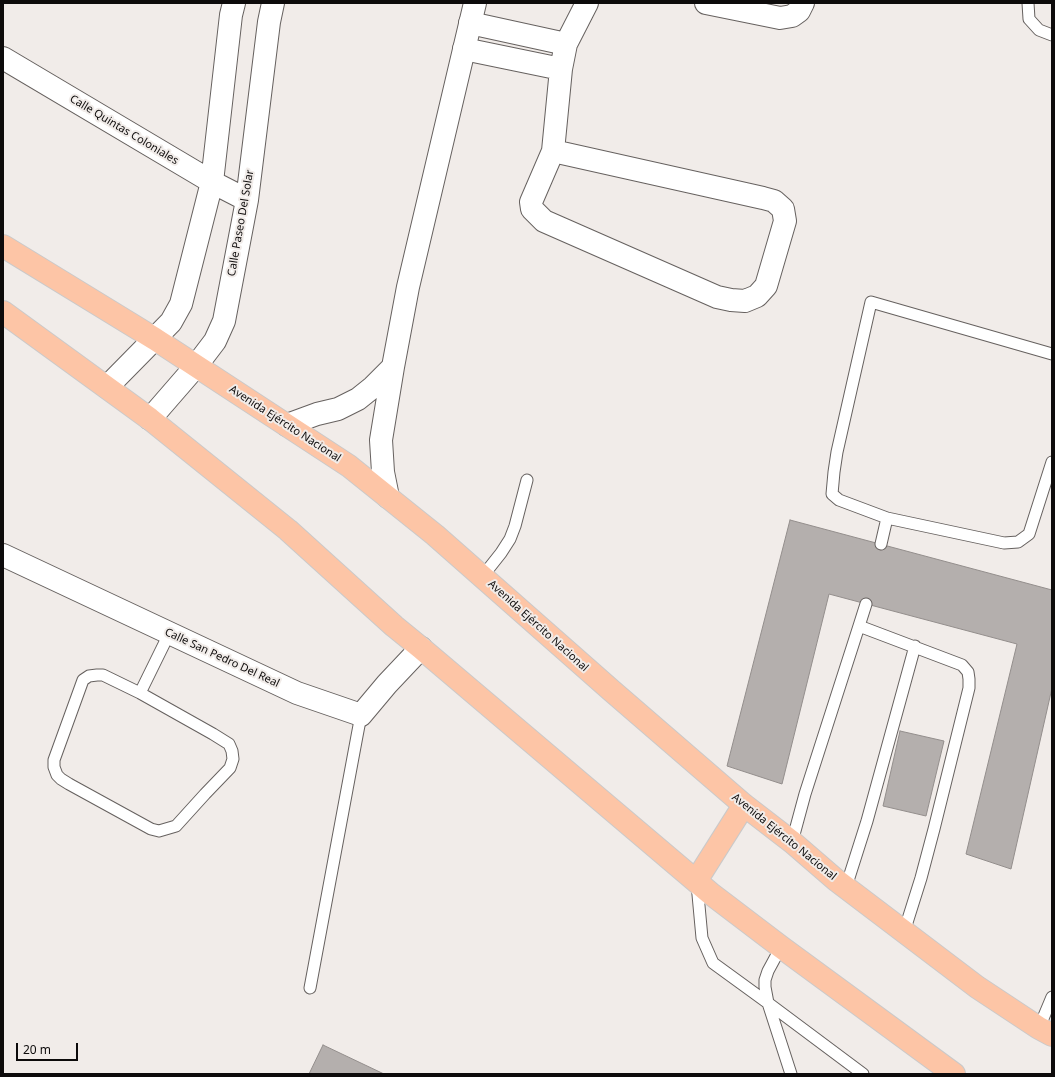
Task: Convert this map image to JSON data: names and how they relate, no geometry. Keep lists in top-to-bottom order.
{
  "streets": {
    "main road": ["Avenida Ejército Nacional"],
    "street": ["Calle Quintas Coloniales", "Calle Paseo Del Solar", "Calle San Pedro Del Real"]
  },
  "crossings": [
    ["Calle Quintas Coloniales", "Calle Paseo Del Solar"],
    ["Calle Paseo Del Solar", "Avenida Ejército Nacional"]
  ],
  "scale_bar": "20 m"
}
